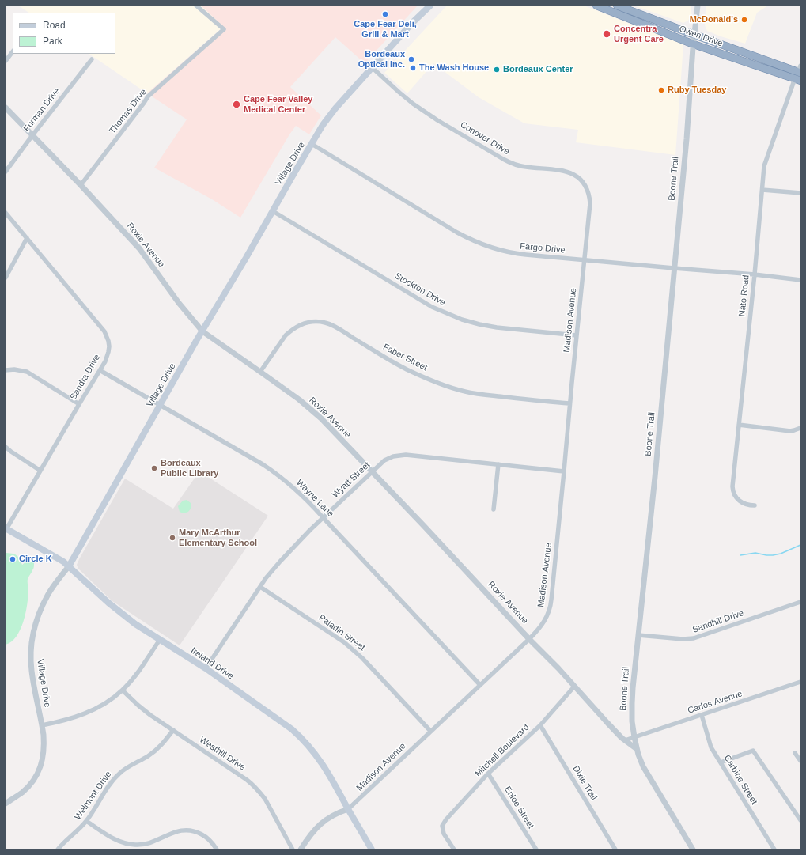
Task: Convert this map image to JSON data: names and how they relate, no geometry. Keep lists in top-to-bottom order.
{
  "streets": {
    "highway": ["Owen Drive"],
    "main road": ["Village Drive", "Ireland Drive"],
    "street": [
      "Furman Drive",
      "Thomas Drive",
      "Conover Drive",
      "Boone Trail",
      "Roxie Avenue",
      "Fargo Drive",
      "Stockton Drive",
      "Nato Road",
      "Madison Avenue",
      "Faber Street",
      "Sandra Drive",
      "Wyatt Street",
      "Wayne Lane",
      "Sandhill Drive",
      "Paladin Street",
      "Carlos Avenue",
      "Mitchell Boulevard",
      "Westhill Drive",
      "Carbine Street",
      "Dixie Trail",
      "Welmont Drive",
      "Enloe Street"
    ]
  },
  "crossings": [
    ["Owen Drive", "Boone Trail"],
    ["Owen Drive", "Nato Road"],
    ["Furman Drive", "Roxie Avenue"],
    ["Thomas Drive", "Roxie Avenue"],
    ["Conover Drive", "Village Drive"],
    ["Conover Drive", "Fargo Drive"],
    ["Conover Drive", "Madison Avenue"],
    ["Village Drive", "Roxie Avenue"],
    ["Village Drive", "Fargo Drive"],
    ["Village Drive", "Stockton Drive"],
    ["Village Drive", "Wayne Lane"],
    ["Village Drive", "Ireland Drive"],
    ["Boone Trail", "Roxie Avenue"],
    ["Boone Trail", "Fargo Drive"],
    ["Boone Trail", "Sandhill Drive"],
    ["Boone Trail", "Carlos Avenue"],
    ["Roxie Avenue", "Madison Avenue"],
    ["Roxie Avenue", "Faber Street"],
    ["Roxie Avenue", "Wyatt Street"],
    ["Roxie Avenue", "Carlos Avenue"],
    ["Roxie Avenue", "Mitchell Boulevard"],
    ["Fargo Drive", "Nato Road"],
    ["Fargo Drive", "Madison Avenue"],
    ["Stockton Drive", "Madison Avenue"],
    ["Madison Avenue", "Faber Street"],
    ["Madison Avenue", "Wyatt Street"],
    ["Madison Avenue", "Wayne Lane"],
    ["Madison Avenue", "Paladin Street"],
    ["Madison Avenue", "Ireland Drive"],
    ["Sandra Drive", "Wayne Lane"],
    ["Sandra Drive", "Ireland Drive"],
    ["Wyatt Street", "Wayne Lane"],
    ["Wyatt Street", "Paladin Street"],
    ["Wyatt Street", "Ireland Drive"],
    ["Carlos Avenue", "Carbine Street"],
    ["Mitchell Boulevard", "Dixie Trail"],
    ["Mitchell Boulevard", "Enloe Street"],
    ["Westhill Drive", "Welmont Drive"]
  ],
  "places": [
    "Cape Fear Deli, Grill & Mart",
    "McDonald's",
    "Concentra Urgent Care",
    "Bordeaux Optical Inc.",
    "The Wash House",
    "Bordeaux Center",
    "Ruby Tuesday",
    "Cape Fear Valley Medical Center",
    "Bordeaux Public Library",
    "Mary McArthur Elementary School",
    "Circle K"
  ],
  "legend": ["Road", "Park"]
}
